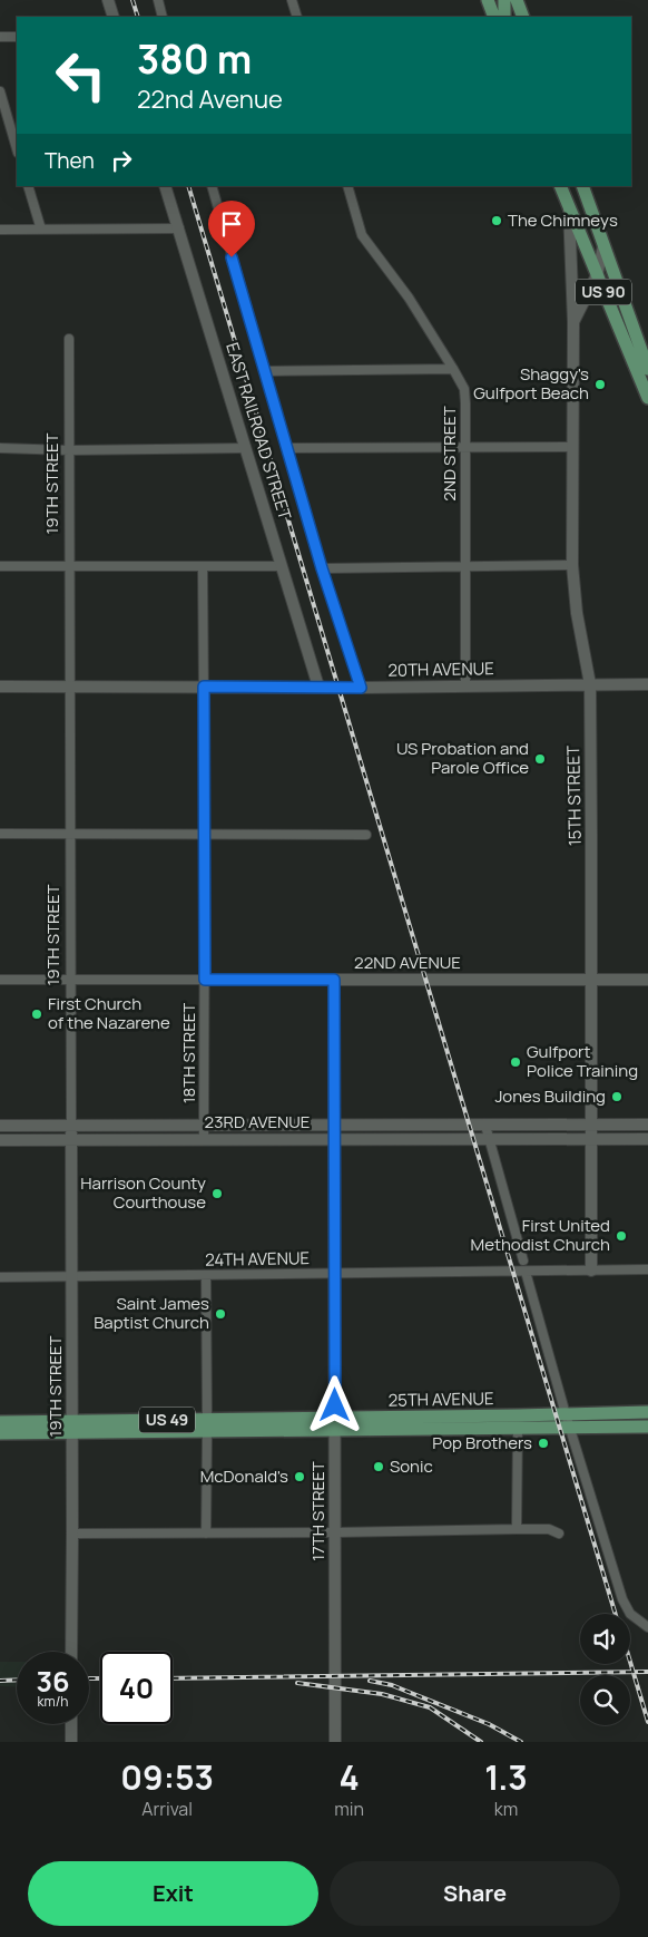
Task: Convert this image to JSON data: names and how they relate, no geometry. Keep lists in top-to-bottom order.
{
  "streets": {
    "main road": ["US 90", "25TH AVENUE", "US 49"],
    "street": [
      "EAST RAILROAD STREET",
      "2ND STREET",
      "19TH STREET",
      "20TH AVENUE",
      "15TH STREET",
      "22ND AVENUE",
      "18TH STREET",
      "23RD AVENUE",
      "24TH AVENUE",
      "17TH STREET"
    ]
  },
  "crossings": [
    ["US 90", "15TH STREET"],
    ["EAST RAILROAD STREET", "20TH AVENUE"],
    ["2ND STREET", "20TH AVENUE"],
    ["19TH STREET", "20TH AVENUE"],
    ["19TH STREET", "22ND AVENUE"],
    ["19TH STREET", "23RD AVENUE"],
    ["19TH STREET", "24TH AVENUE"],
    ["19TH STREET", "25TH AVENUE"],
    ["20TH AVENUE", "15TH STREET"],
    ["20TH AVENUE", "18TH STREET"],
    ["15TH STREET", "22ND AVENUE"],
    ["15TH STREET", "23RD AVENUE"],
    ["15TH STREET", "24TH AVENUE"],
    ["22ND AVENUE", "18TH STREET"],
    ["22ND AVENUE", "17TH STREET"],
    ["18TH STREET", "23RD AVENUE"],
    ["23RD AVENUE", "17TH STREET"],
    ["24TH AVENUE", "17TH STREET"],
    ["25TH AVENUE", "17TH STREET"]
  ],
  "places": [
    "The Chimneys",
    "Shaggy's Gulfport Beach",
    "US Probation and Parole Office",
    "First Church of the Nazarene",
    "Gulfport Police Training",
    "Jones Building",
    "Harrison County Courthouse",
    "First United Methodist Church",
    "Saint James Baptist Church",
    "Pop Brothers",
    "Sonic",
    "McDonald's"
  ],
  "page": {
    "turn": ["380 m", "22nd Avenue"],
    "then": "Then",
    "speed": "36 km/h",
    "limit": "40",
    "eta": [
      "09:53",
      "Arrival",
      "4",
      "min",
      "1.3",
      "km"
    ],
    "buttons": ["Exit", "Share"]
  }
}
